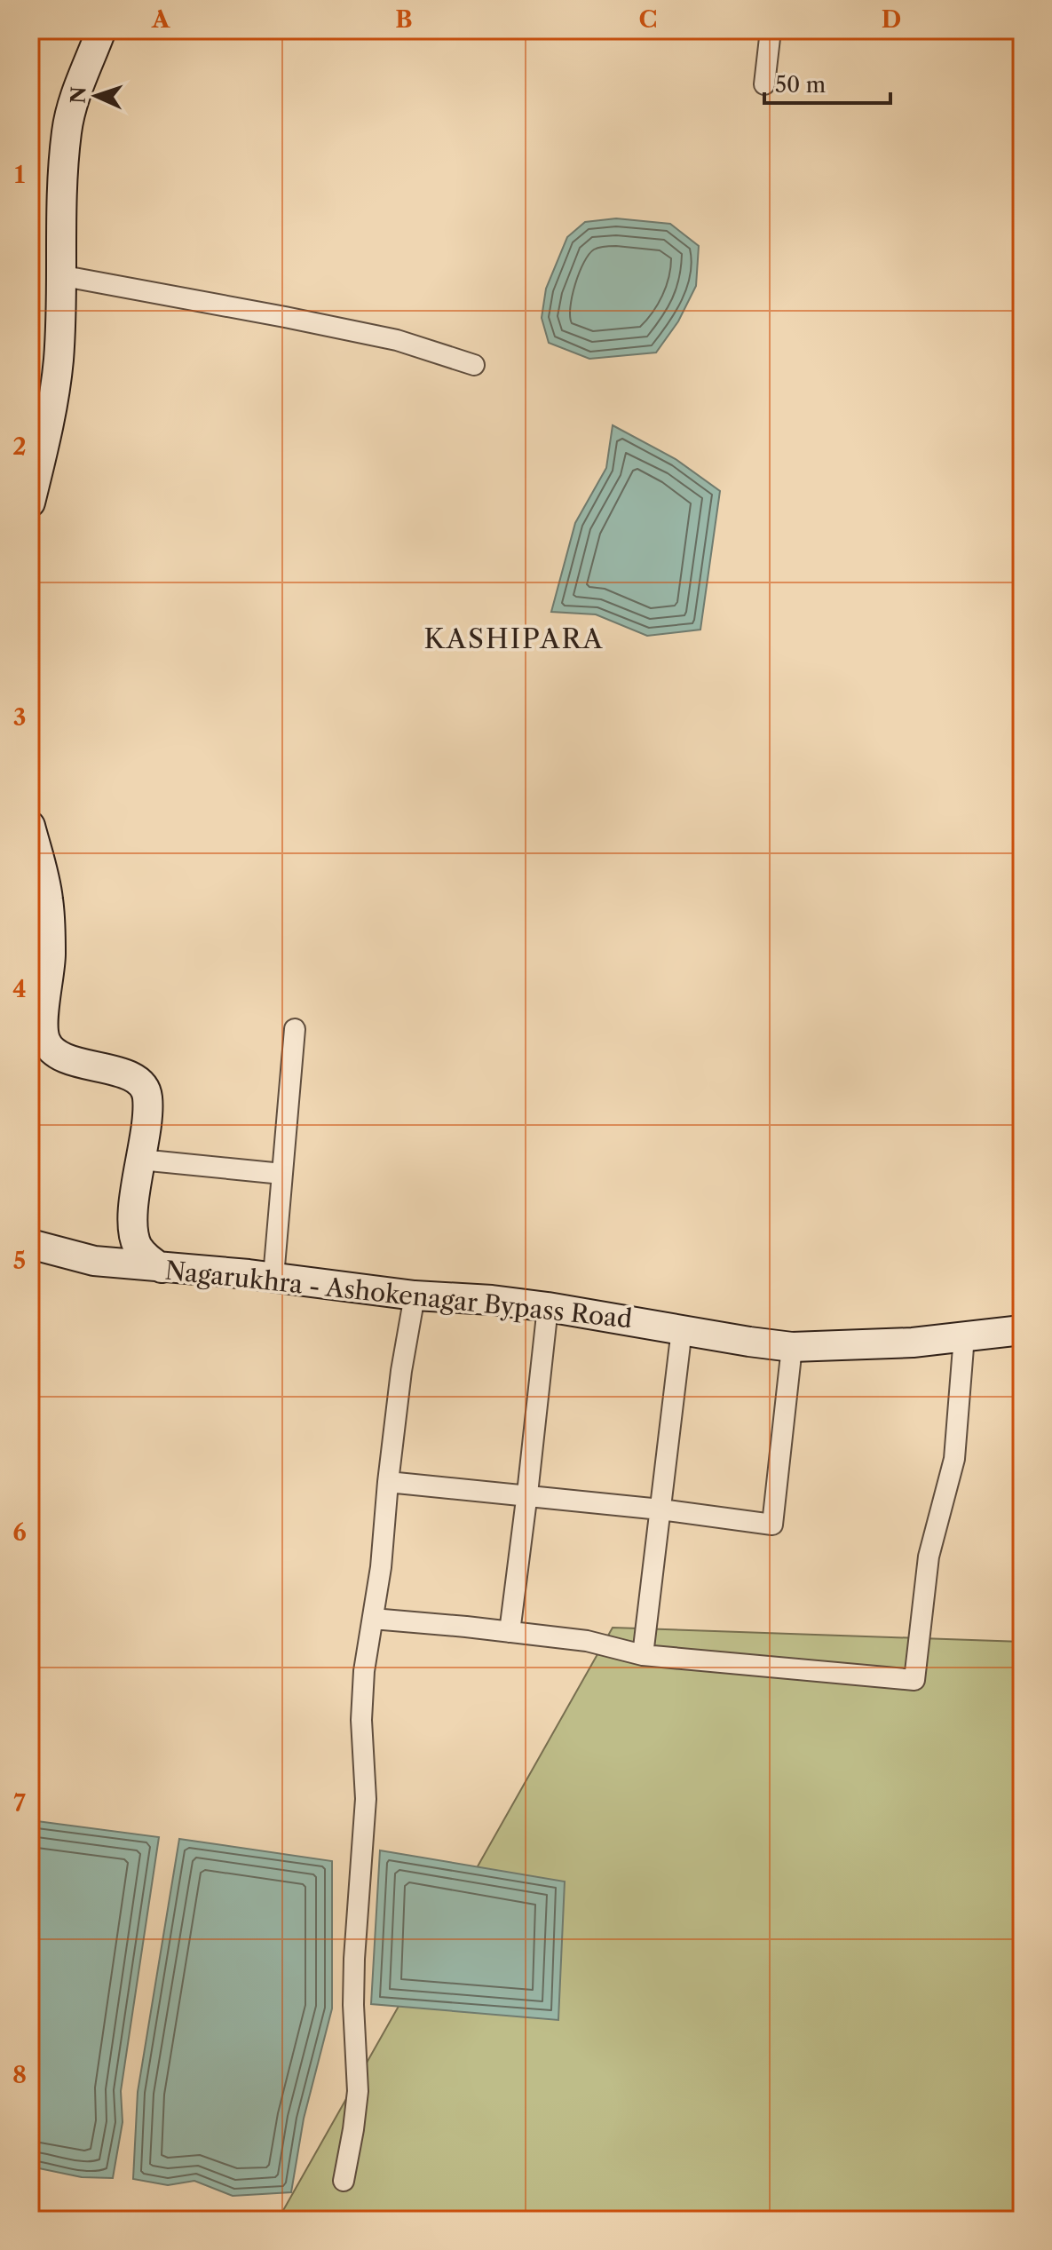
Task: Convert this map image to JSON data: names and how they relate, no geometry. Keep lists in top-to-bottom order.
{
  "streets": {
    "street": ["Nagarukhra - Ashokenagar Bypass Road"]
  },
  "districts": ["KASHIPARA"],
  "scale_bar": "50 m",
  "north": "left",
  "grid": {
    "columns": [
      "A",
      "B",
      "C",
      "D"
    ],
    "rows": [
      "1",
      "2",
      "3",
      "4",
      "5",
      "6",
      "7",
      "8"
    ]
  }
}
